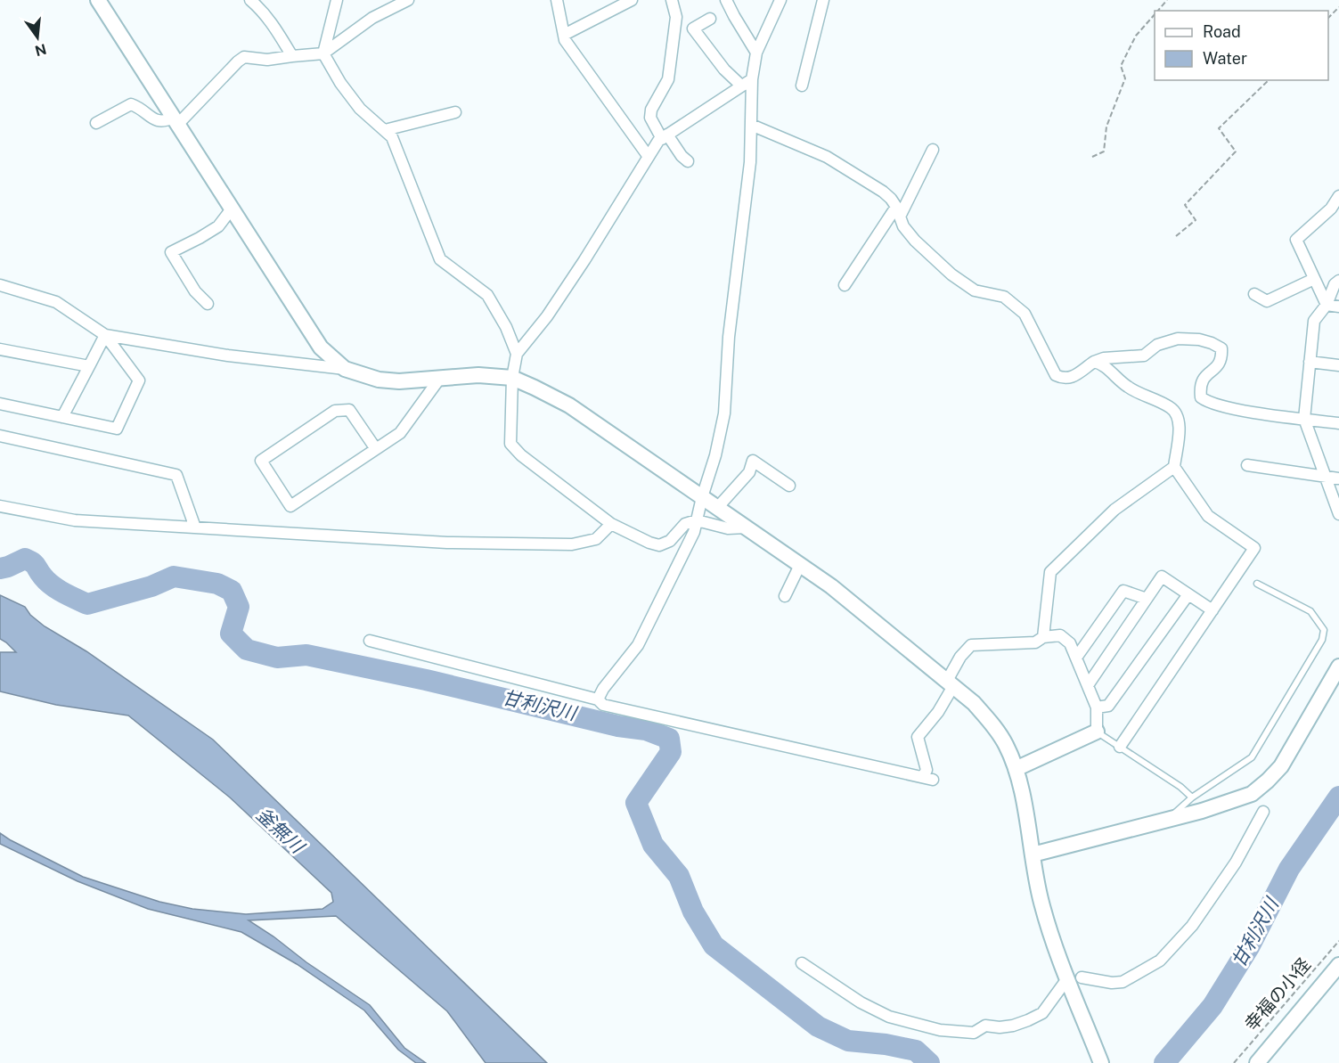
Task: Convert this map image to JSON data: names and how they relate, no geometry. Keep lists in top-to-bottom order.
{
  "streets": {
    "path": ["幸福の小径"]
  },
  "water": ["甘利沢川", "釜無川"],
  "legend": ["Road", "Water"],
  "north": "bottom"
}
